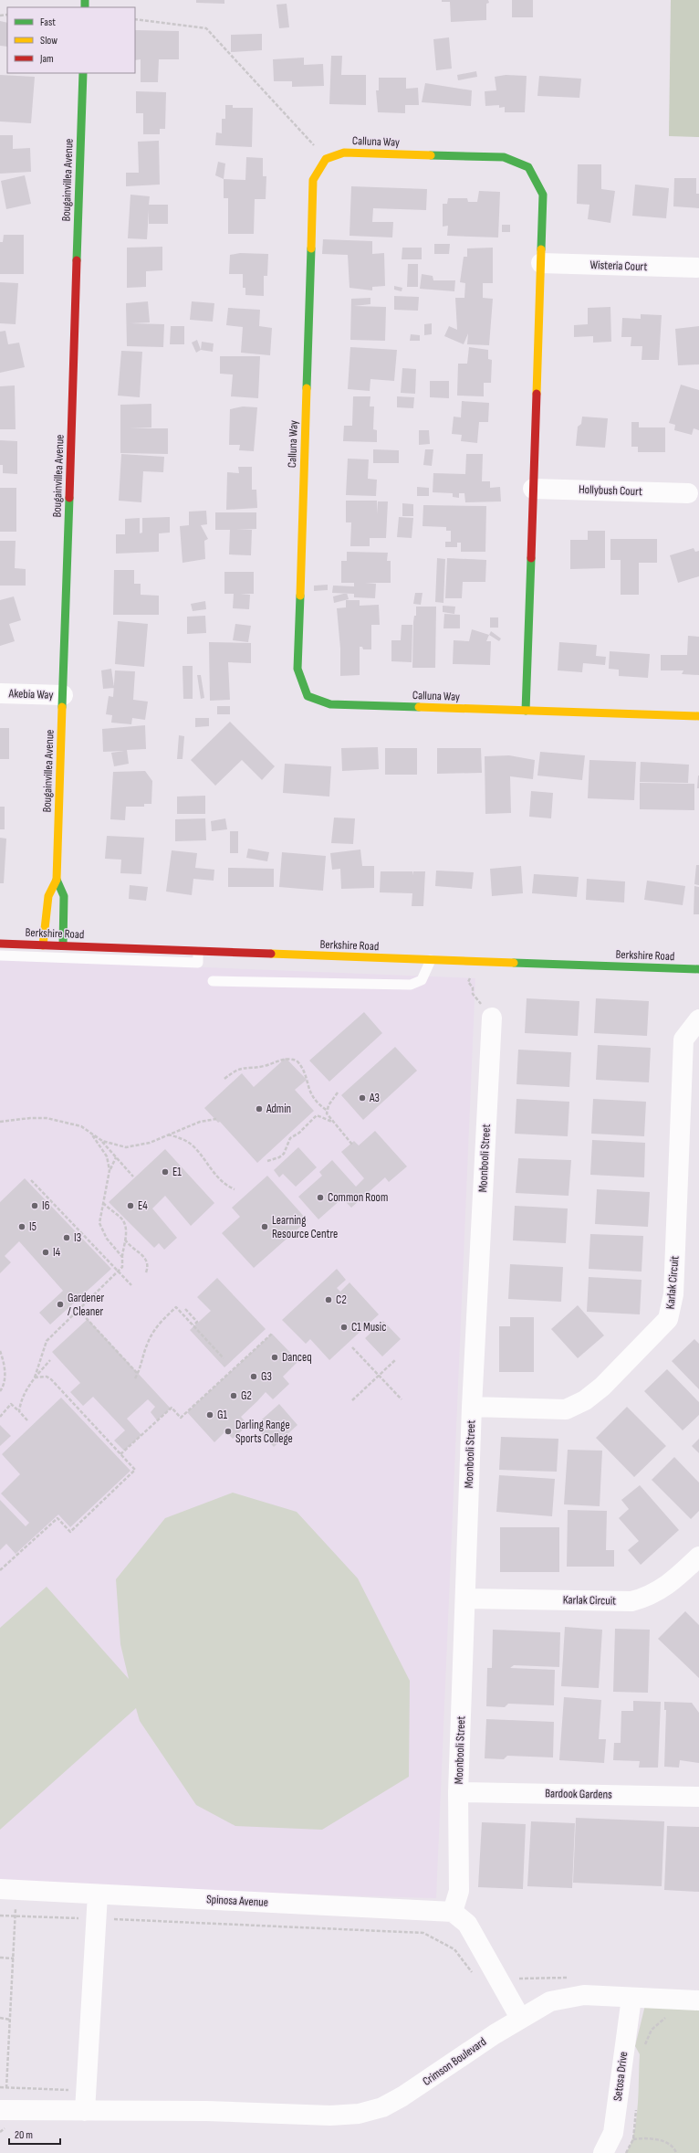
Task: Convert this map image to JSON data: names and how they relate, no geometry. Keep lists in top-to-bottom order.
{
  "streets": {
    "street": [
      "Calluna Way",
      "Bougainvillea Avenue",
      "Wisteria Court",
      "Hollybush Court",
      "Akebia Way",
      "Berkshire Road",
      "Moonbooli Street",
      "Karlak Circuit",
      "Bardook Gardens",
      "Spinosa Avenue",
      "Crimson Boulevard",
      "Setosa Drive"
    ]
  },
  "crossings": [
    ["Calluna Way", "Wisteria Court"],
    ["Calluna Way", "Hollybush Court"],
    ["Bougainvillea Avenue", "Akebia Way"],
    ["Bougainvillea Avenue", "Berkshire Road"],
    ["Moonbooli Street", "Karlak Circuit"],
    ["Moonbooli Street", "Bardook Gardens"],
    ["Moonbooli Street", "Spinosa Avenue"],
    ["Crimson Boulevard", "Setosa Drive"]
  ],
  "places": [
    "A3",
    "Admin",
    "E1",
    "Common Room",
    "I6",
    "E4",
    "I5",
    "Learning Resource Centre",
    "I3",
    "I4",
    "C2",
    "Gardener / Cleaner",
    "C1 Music",
    "Danceq",
    "G3",
    "G2",
    "G1",
    "Darling Range Sports College"
  ],
  "legend": ["Fast", "Slow", "Jam"],
  "scale_bar": "20 m"
}
